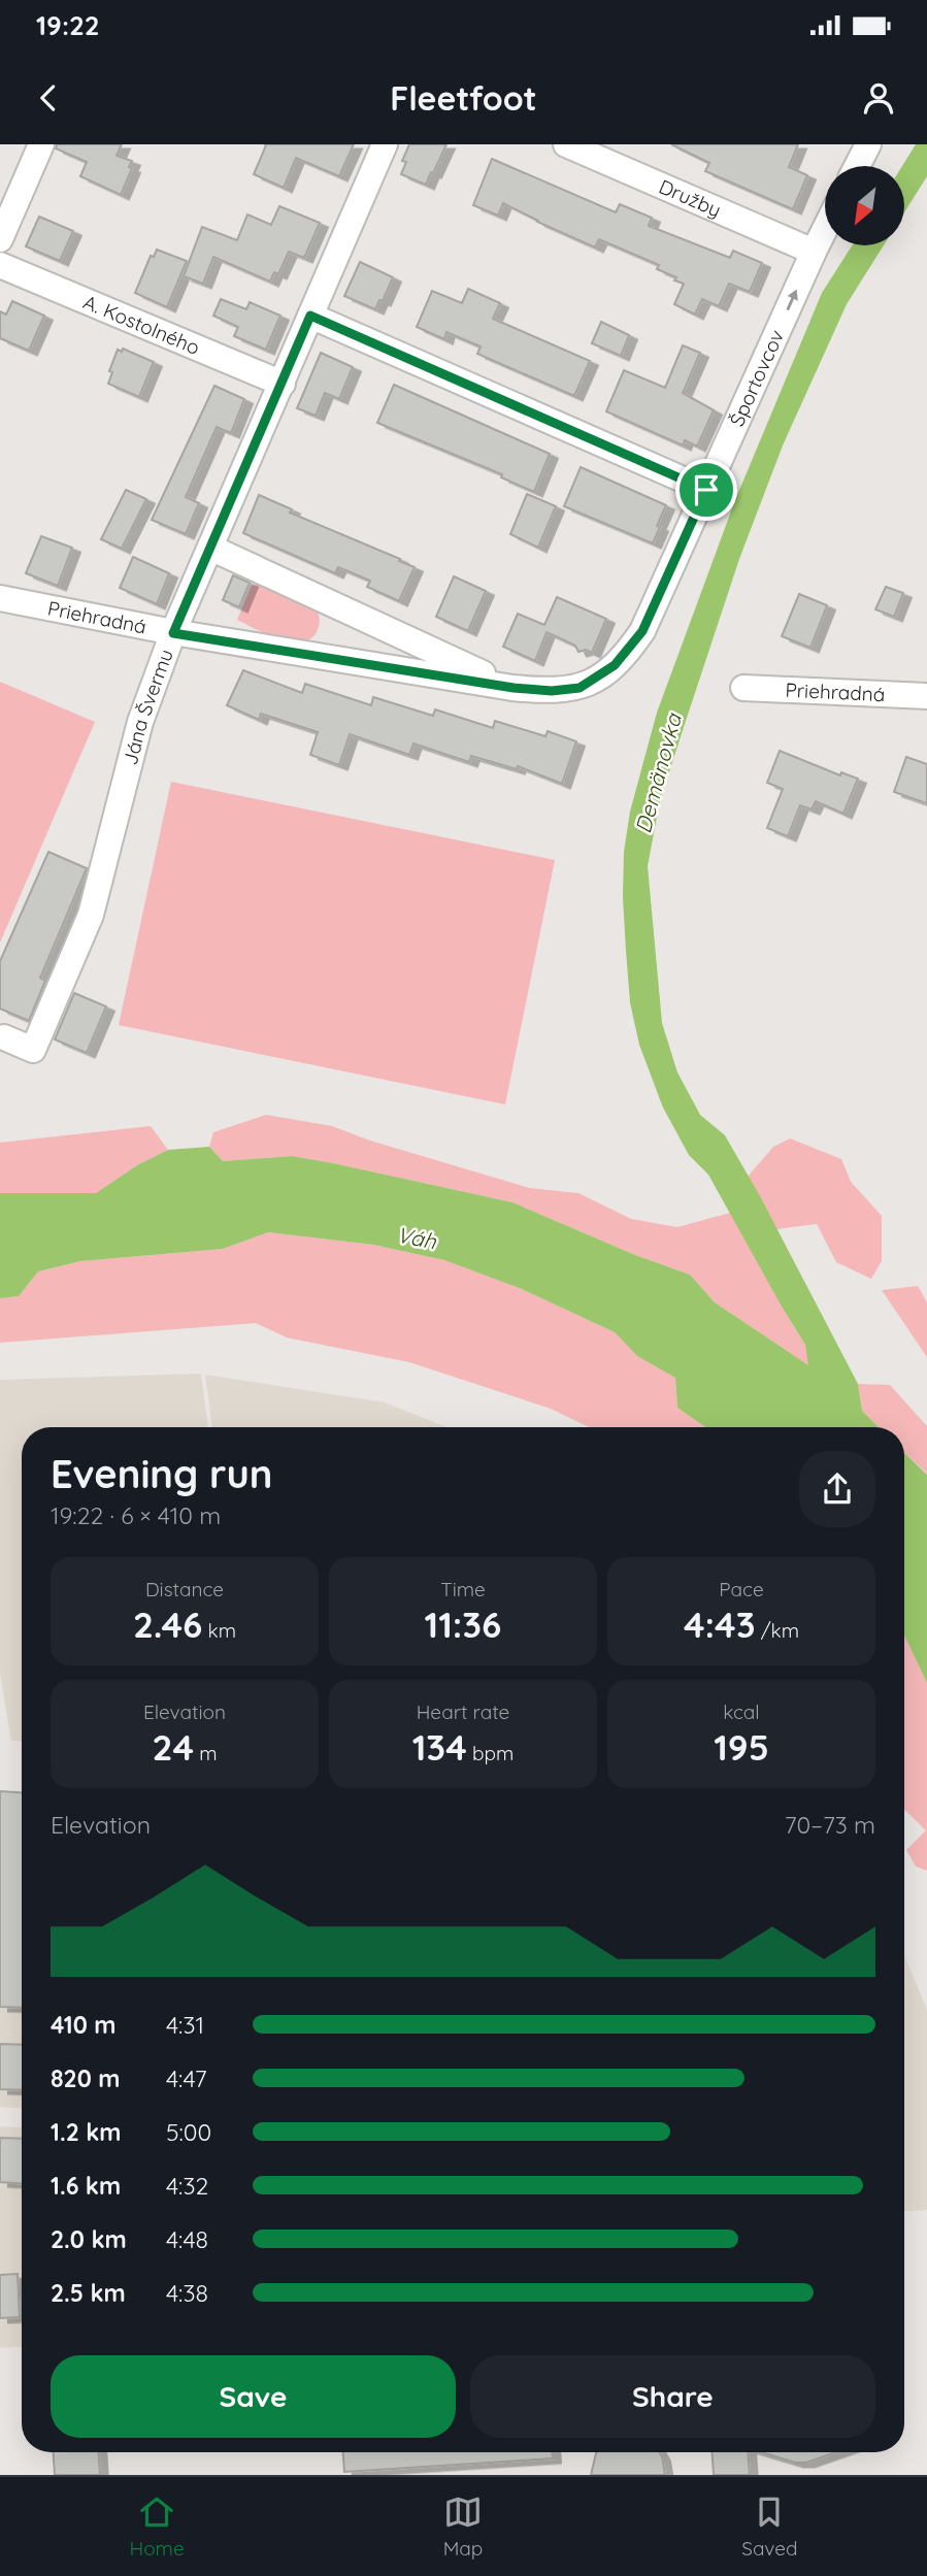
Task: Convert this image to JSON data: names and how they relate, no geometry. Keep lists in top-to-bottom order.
{
  "streets": {
    "street": [
      "Družby",
      "A. Kostolného",
      "Športovcov",
      "Priehradná",
      "Jána Švermu"
    ]
  },
  "crossings": [
    ["Družby", "Športovcov"],
    ["A. Kostolného", "Jána Švermu"],
    ["Športovcov", "Priehradná"],
    ["Priehradná", "Jána Švermu"]
  ],
  "one_way": ["Športovcov"],
  "water": ["Demänovka", "Váh"],
  "north": "bottom left",
  "page": {
    "status": "19:22",
    "header": "Fleetfoot",
    "heading": ["Evening run", "19:22 · 6 × 410 m"],
    "stats": [
      ["Distance", "2.46 km"],
      ["Time", "11:36"],
      ["Pace", "4:43 /km"],
      ["Elevation", "24 m"],
      ["Heart rate", "134 bpm"],
      ["kcal", "195"]
    ],
    "chart": ["Elevation", "70–73 m"],
    "list": [
      {
        "name": "410 m",
        "note": "4:31"
      },
      {
        "name": "820 m",
        "note": "4:47"
      },
      {
        "name": "1.2 km",
        "note": "5:00"
      },
      {
        "name": "1.6 km",
        "note": "4:32"
      },
      {
        "name": "2.0 km",
        "note": "4:48"
      },
      {
        "name": "2.5 km",
        "note": "4:38"
      }
    ],
    "buttons": ["Save", "Share"],
    "tabs": ["Home", "Map", "Saved"]
  }
}
